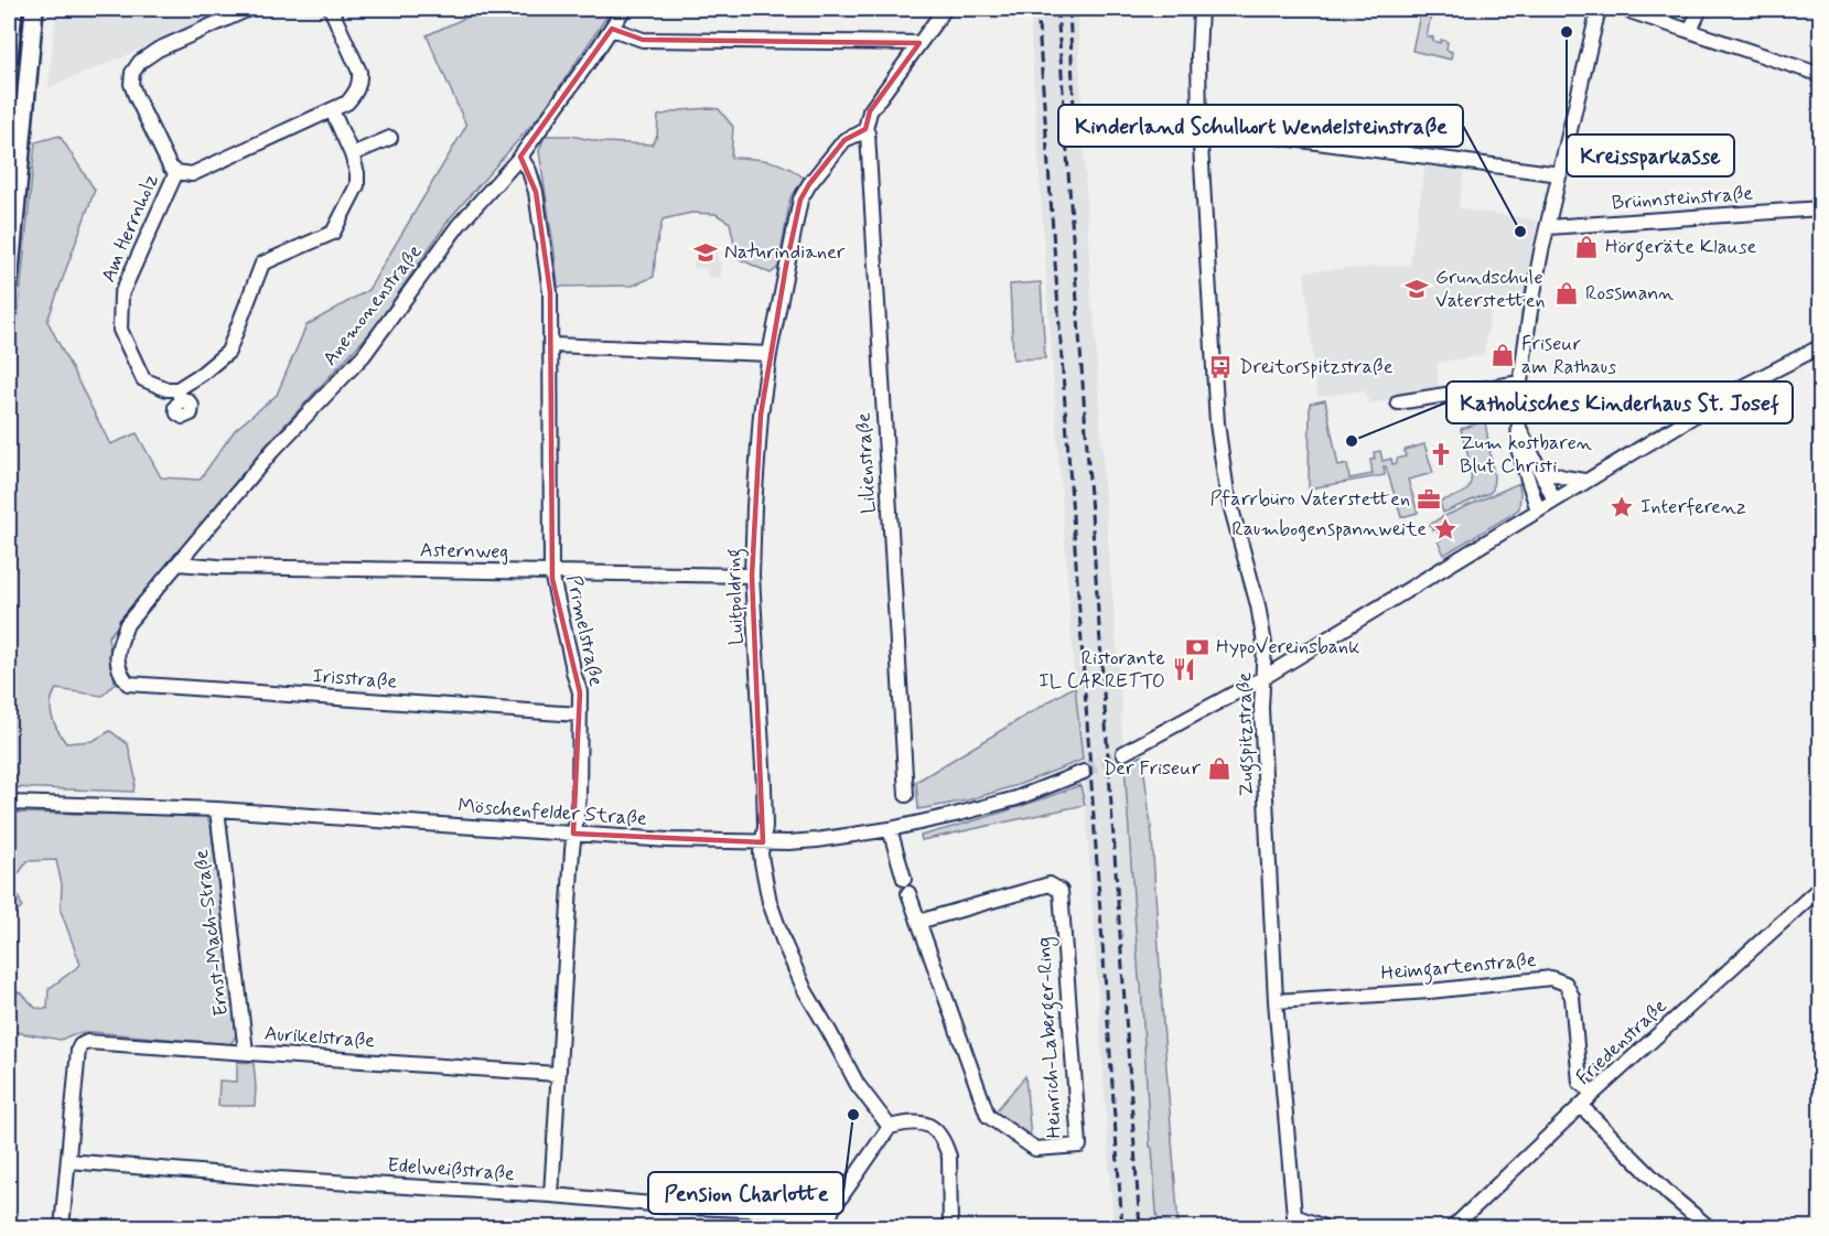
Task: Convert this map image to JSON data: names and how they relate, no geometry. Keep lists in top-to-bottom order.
{
  "streets": {
    "street": [
      "Brünnsteinstraße",
      "Am Herrnholz",
      "Anemonenstraße",
      "Lilienstraße",
      "Asternweg",
      "Luitpoldring",
      "Primelstraße",
      "Irisstraße",
      "Zugspitzstraße",
      "Möschenfelder Straße",
      "Ernst-Mach-Straße",
      "Heimgartenstraße",
      "Aurikelstraße",
      "Heinrich-Laberger-Ring",
      "Friedenstraße",
      "Edelweißstraße"
    ]
  },
  "crossings": [
    ["Anemonenstraße", "Asternweg"],
    ["Anemonenstraße", "Primelstraße"],
    ["Anemonenstraße", "Irisstraße"],
    ["Lilienstraße", "Luitpoldring"],
    ["Asternweg", "Luitpoldring"],
    ["Asternweg", "Primelstraße"],
    ["Luitpoldring", "Möschenfelder Straße"],
    ["Primelstraße", "Irisstraße"],
    ["Primelstraße", "Möschenfelder Straße"],
    ["Primelstraße", "Aurikelstraße"],
    ["Primelstraße", "Edelweißstraße"],
    ["Zugspitzstraße", "Heimgartenstraße"],
    ["Möschenfelder Straße", "Ernst-Mach-Straße"],
    ["Ernst-Mach-Straße", "Aurikelstraße"],
    ["Heimgartenstraße", "Friedenstraße"],
    ["Aurikelstraße", "Edelweißstraße"]
  ],
  "places": {
    "other": [
      "Kreissparkasse",
      "Kinderland Schulhort Wendelsteinstraße",
      "Katholisches Kinderhaus St. Josef",
      "Pension Charlotte"
    ],
    "shop": [
      "Hörgeräte Klause",
      "Rossmann",
      "Friseur am Rathaus",
      "Der Friseur"
    ],
    "school or university": ["Naturindianer", "Grundschule Vaterstetten"],
    "bus stop": ["Dreitorspitzstraße"],
    "church": ["Zum kostbaren Blut Christi"],
    "office": ["Pfarrbüro Vaterstetten"],
    "place": ["Interferenz", "Raumbogenspannweite"],
    "bank": ["HypoVereinsbank"],
    "restaurant": ["Ristorante IL CARRETTO"]
  }
}
